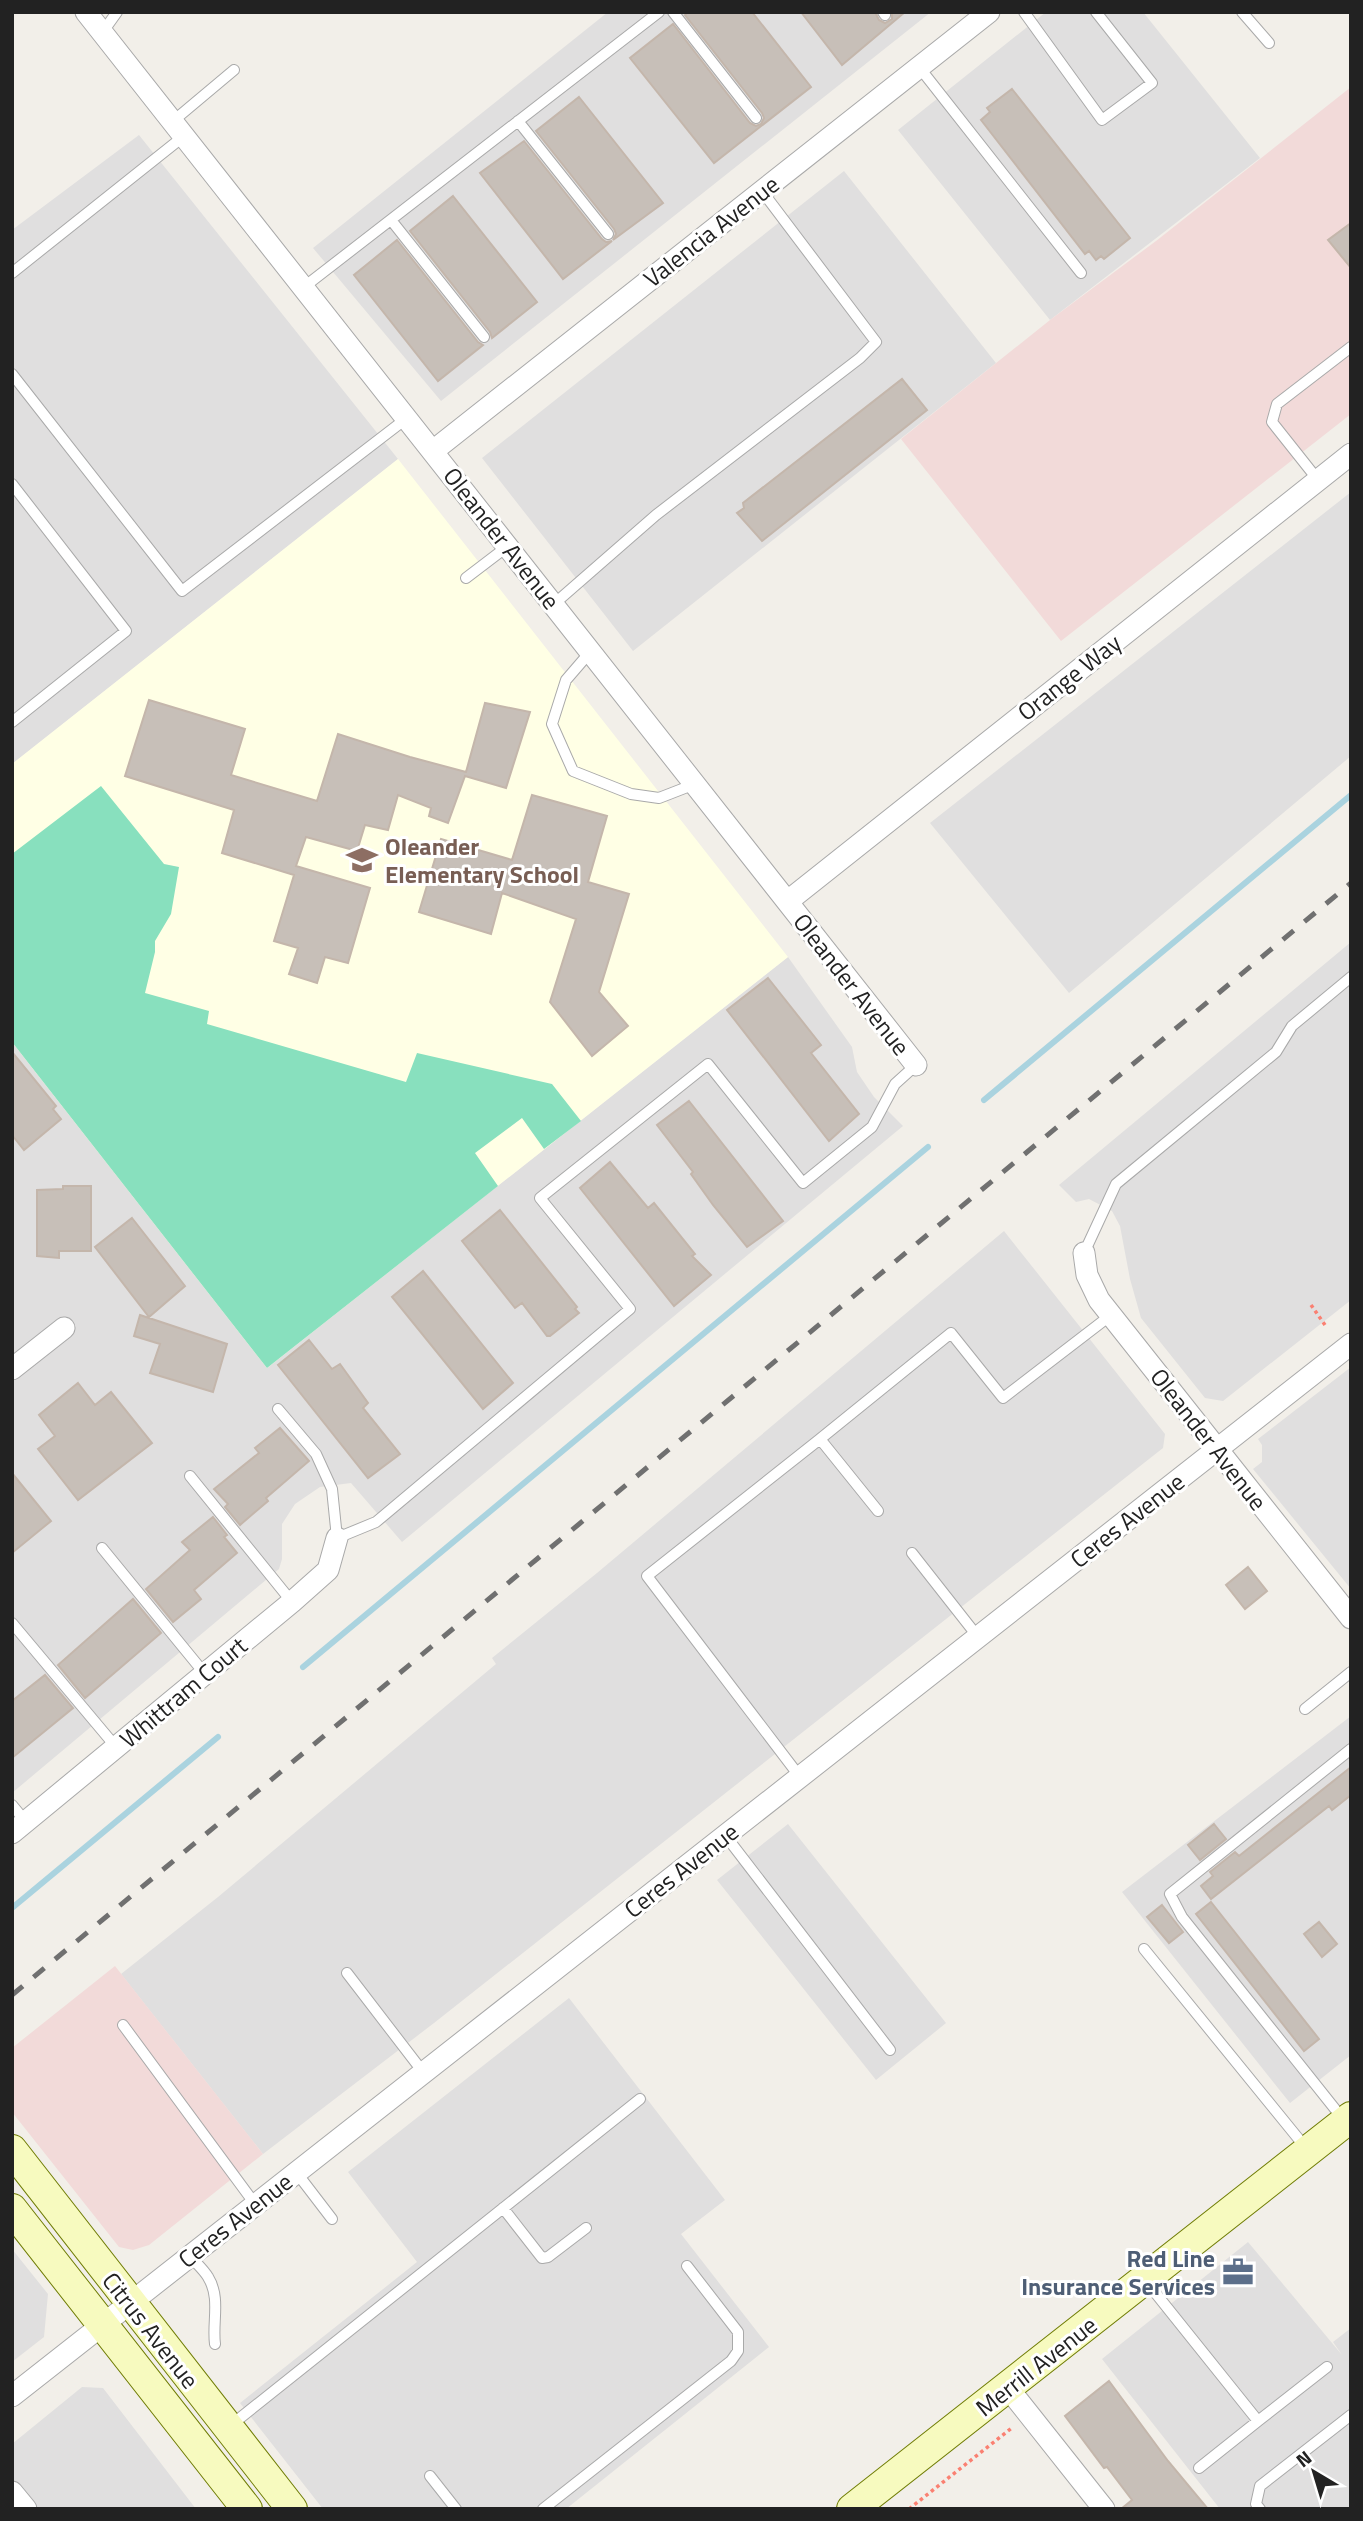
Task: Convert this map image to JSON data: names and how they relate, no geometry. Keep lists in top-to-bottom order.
{
  "streets": {
    "main road": ["Citrus Avenue", "Merrill Avenue"],
    "street": [
      "Valencia Avenue",
      "Oleander Avenue",
      "Orange Way",
      "Ceres Avenue",
      "Whittram Court"
    ]
  },
  "crossings": [
    ["Valencia Avenue", "Oleander Avenue"],
    ["Oleander Avenue", "Orange Way"],
    ["Oleander Avenue", "Ceres Avenue"],
    ["Ceres Avenue", "Citrus Avenue"]
  ],
  "places": {
    "school or university": ["Oleander Elementary School"],
    "office": ["Red Line Insurance Services"]
  },
  "north": "top left"
}
